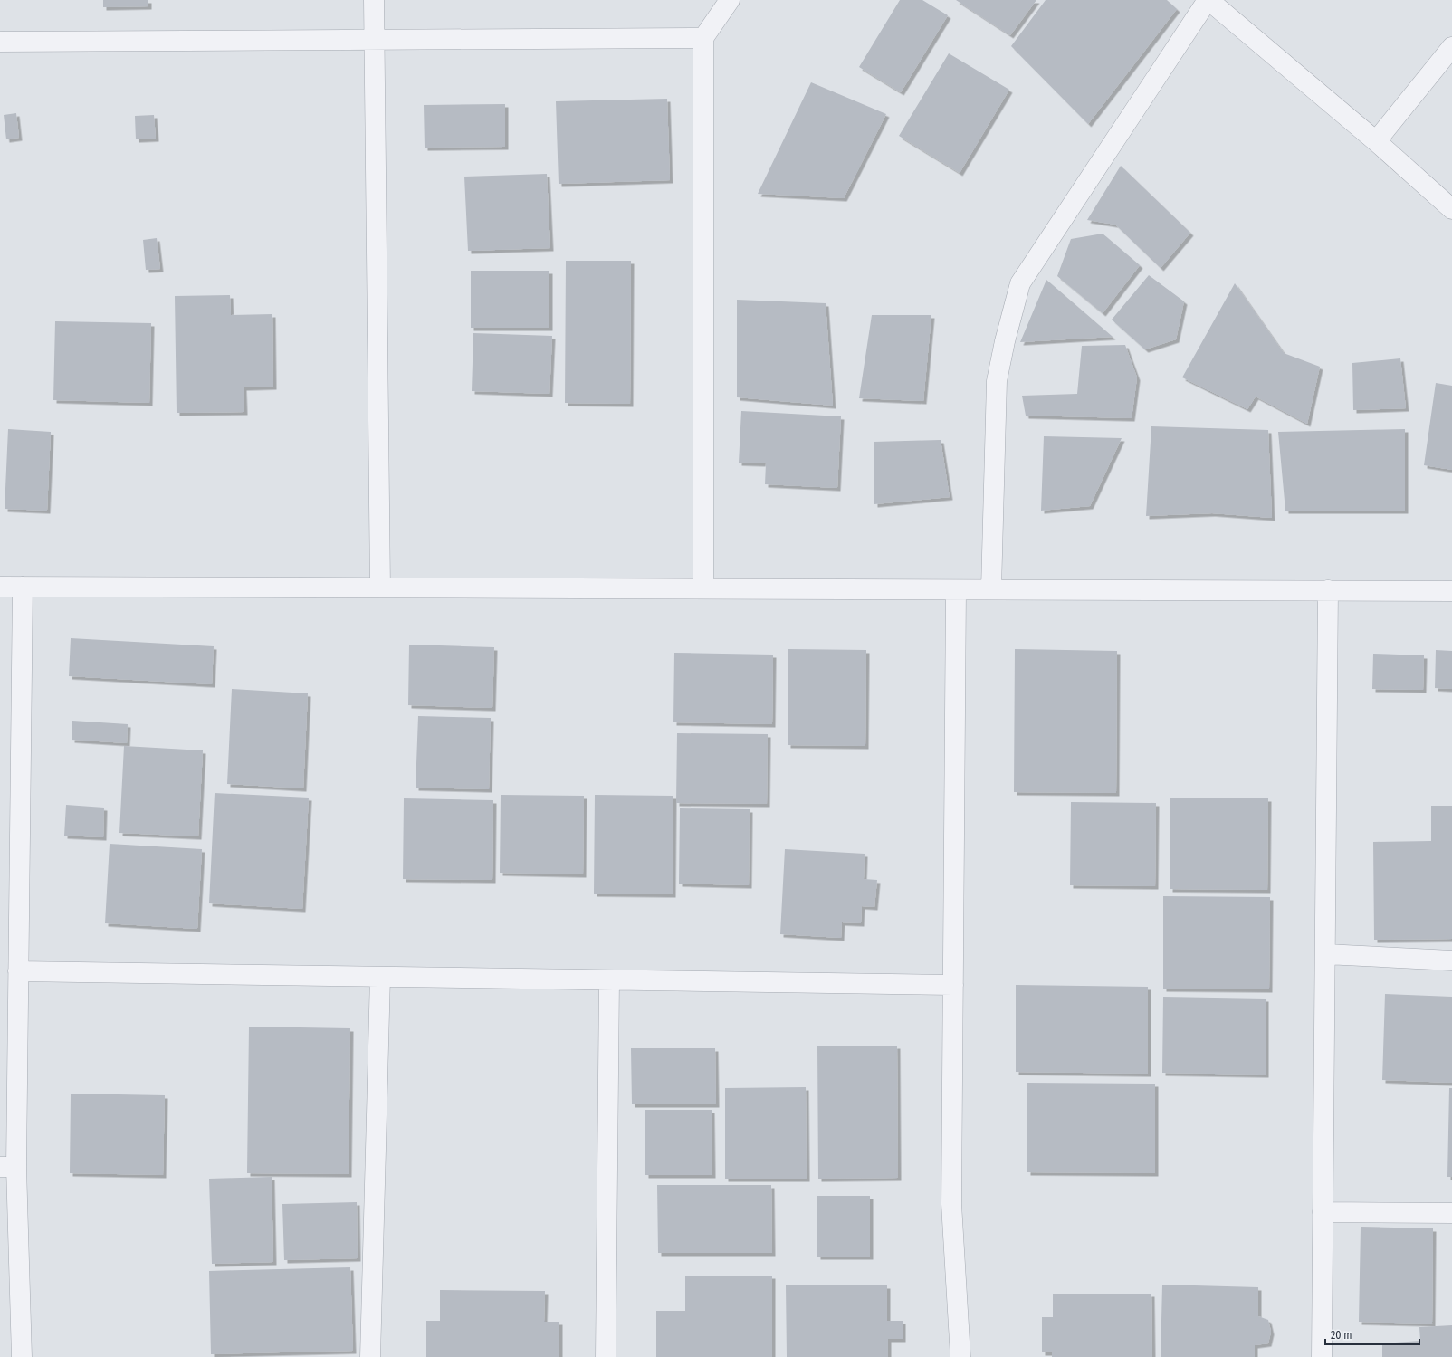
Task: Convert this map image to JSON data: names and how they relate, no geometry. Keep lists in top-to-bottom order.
{
  "scale_bar": "20 m"
}
